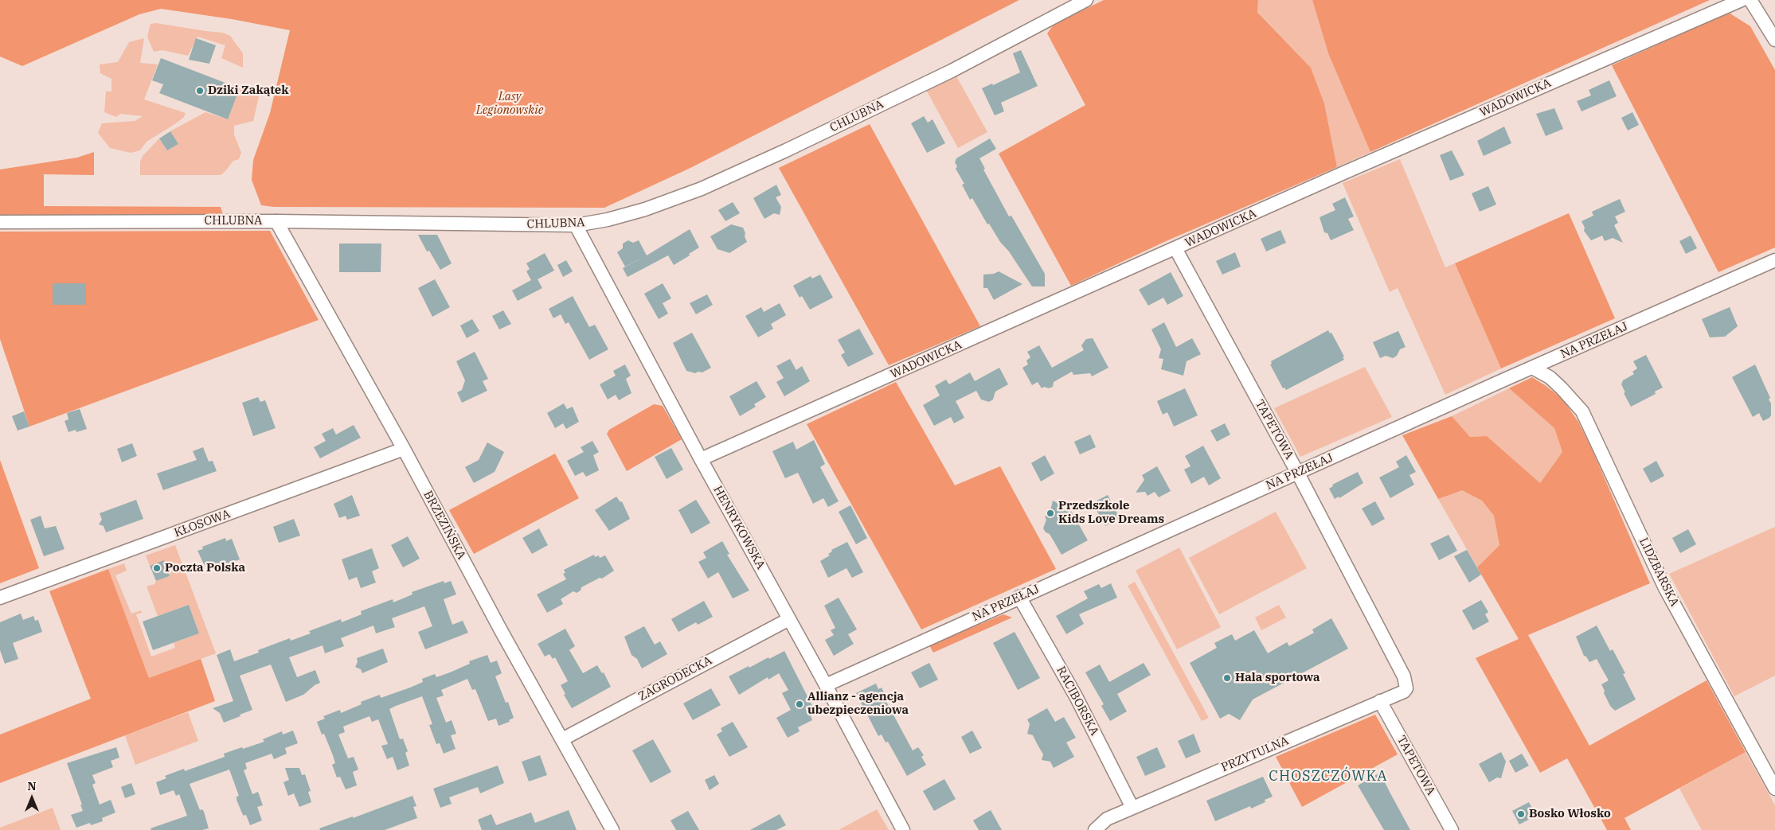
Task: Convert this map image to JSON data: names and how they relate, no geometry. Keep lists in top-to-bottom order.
{
  "streets": {
    "street": [
      "WADOWICKA",
      "CHLUBNA",
      "NA PRZEŁAJ",
      "TAPETOWA",
      "KŁOSOWA",
      "BRZEZIŃSKA",
      "HENRYKOWSKA",
      "LIDZBARSKA",
      "ZAGRODECKA",
      "RACIBORSKA",
      "PRZYTULNA"
    ]
  },
  "crossings": [
    ["WADOWICKA", "TAPETOWA"],
    ["WADOWICKA", "HENRYKOWSKA"],
    ["CHLUBNA", "BRZEZIŃSKA"],
    ["CHLUBNA", "HENRYKOWSKA"],
    ["NA PRZEŁAJ", "TAPETOWA"],
    ["NA PRZEŁAJ", "HENRYKOWSKA"],
    ["NA PRZEŁAJ", "LIDZBARSKA"],
    ["NA PRZEŁAJ", "RACIBORSKA"],
    ["TAPETOWA", "PRZYTULNA"],
    ["KŁOSOWA", "BRZEZIŃSKA"],
    ["BRZEZIŃSKA", "ZAGRODECKA"],
    ["HENRYKOWSKA", "ZAGRODECKA"],
    ["RACIBORSKA", "PRZYTULNA"]
  ],
  "districts": ["CHOSZCZÓWKA"],
  "parks": ["Lasy Legionowskie"],
  "places": [
    "Dziki Zakątek",
    "Przedszkole Kids Love Dreams",
    "Poczta Polska",
    "Hala sportowa",
    "Allianz - agencja ubezpieczeniowa",
    "Bosko Włosko"
  ],
  "north": "top"
}
